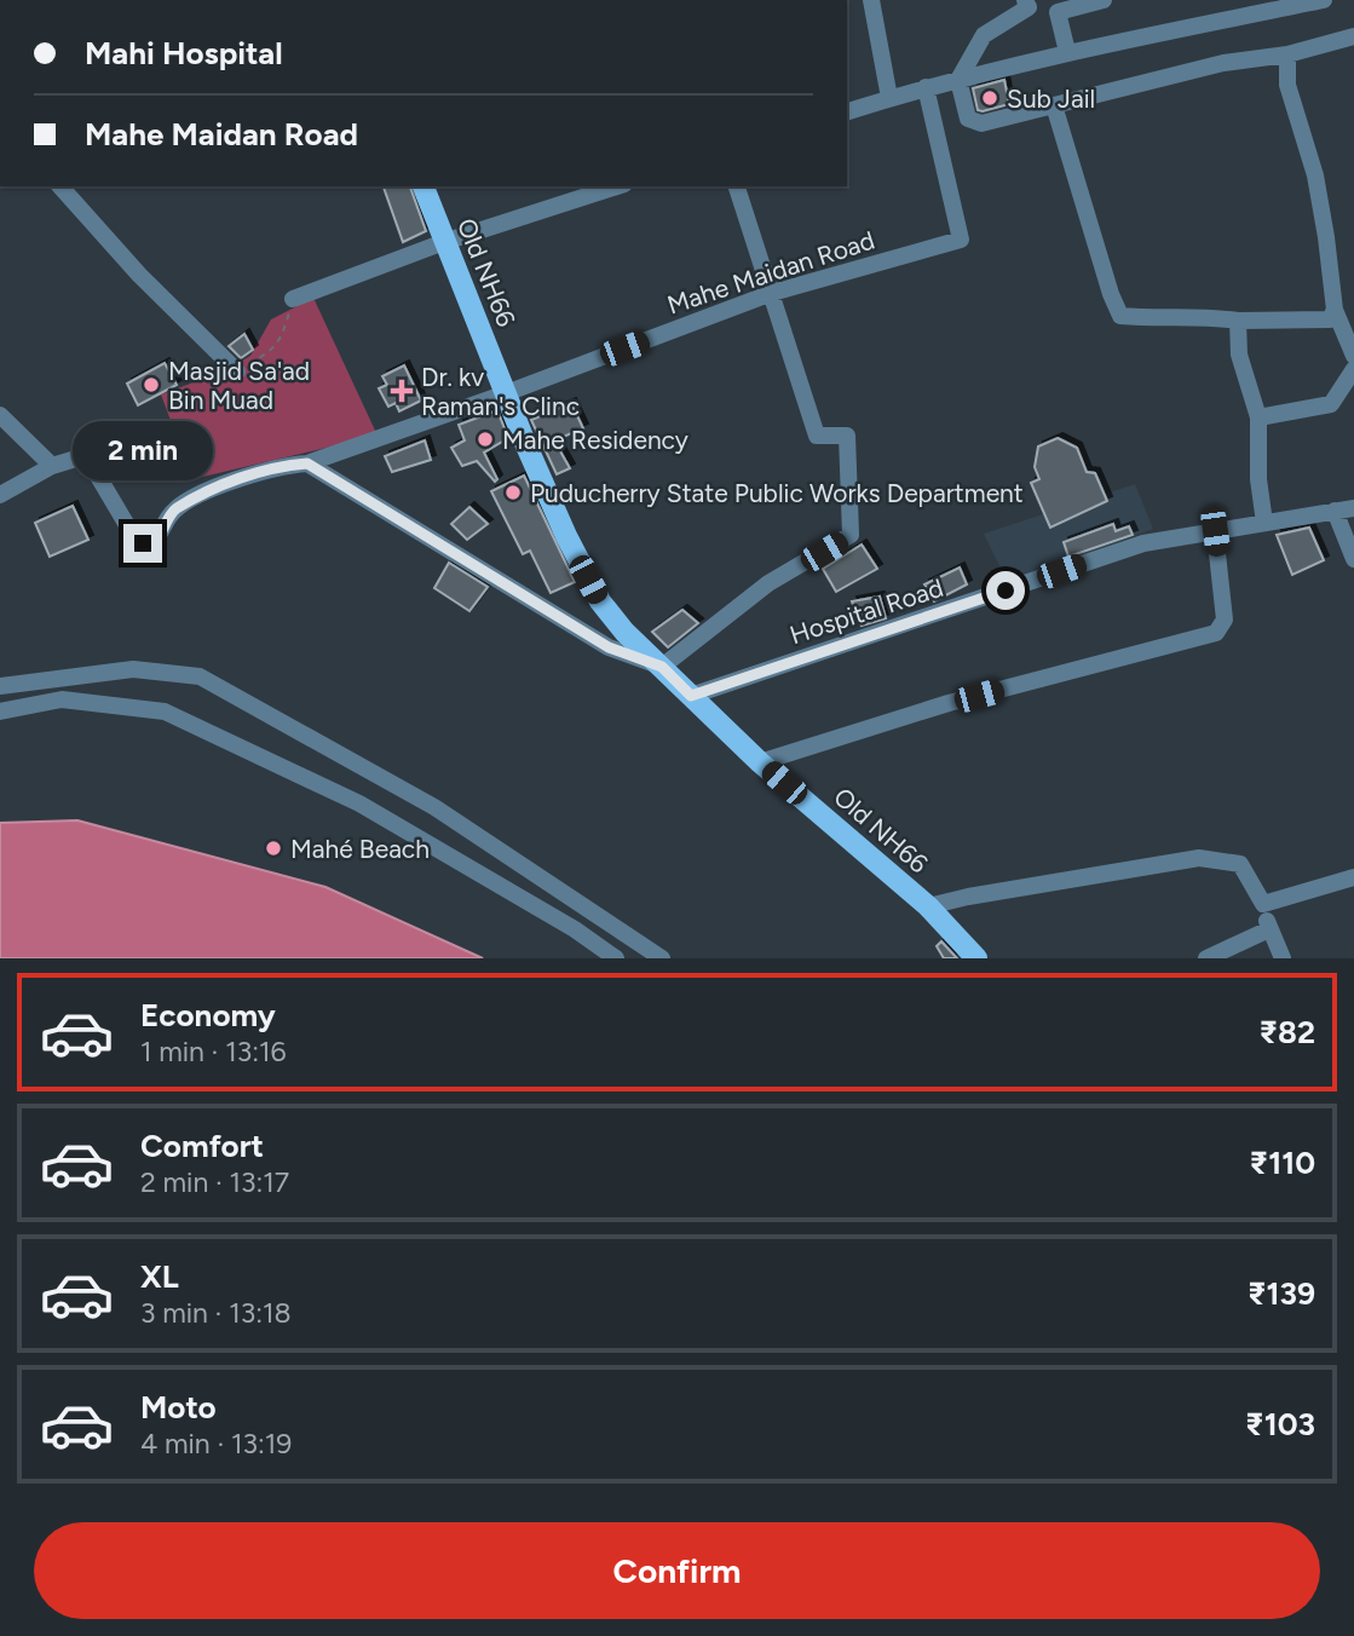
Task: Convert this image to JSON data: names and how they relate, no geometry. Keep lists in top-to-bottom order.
{
  "streets": {
    "main road": ["Old NH66"],
    "street": ["Mahe Maidan Road", "Hospital Road"]
  },
  "crossings": [
    ["Old NH66", "Mahe Maidan Road"],
    ["Old NH66", "Hospital Road"]
  ],
  "places": {
    "other": [
      "Sub Jail",
      "Masjid Sa'ad Bin Muad",
      "Mahe Residency",
      "Puducherry State Public Works Department",
      "Mahé Beach"
    ],
    "health": ["Dr. kv Raman's Clinc"]
  },
  "page": {
    "banner": ["Mahi Hospital", "Mahe Maidan Road"],
    "bubble": "2 min",
    "list": [
      {
        "name": "Economy",
        "note": "1 min · 13:16",
        "value": "₹82"
      },
      {
        "name": "Comfort",
        "note": "2 min · 13:17",
        "value": "₹110"
      },
      {
        "name": "XL",
        "note": "3 min · 13:18",
        "value": "₹139"
      },
      {
        "name": "Moto",
        "note": "4 min · 13:19",
        "value": "₹103"
      }
    ],
    "buttons": "Confirm"
  }
}
